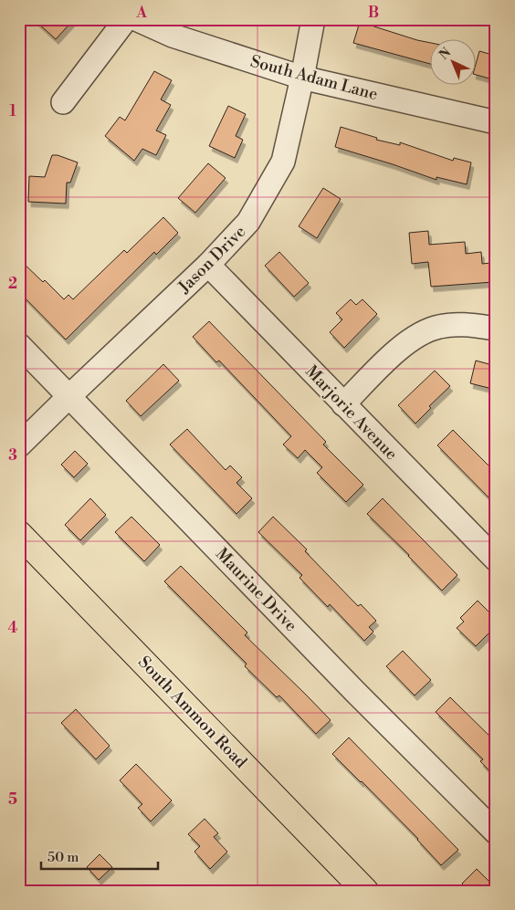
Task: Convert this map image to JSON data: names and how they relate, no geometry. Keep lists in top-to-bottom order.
{
  "streets": {
    "main road": ["South Ammon Road"],
    "street": [
      "South Adam Lane",
      "Jason Drive",
      "Marjorie Avenue",
      "Maurine Drive"
    ]
  },
  "crossings": [
    ["South Adam Lane", "Jason Drive"],
    ["Jason Drive", "Marjorie Avenue"],
    ["Jason Drive", "Maurine Drive"]
  ],
  "scale_bar": "50 m",
  "north": "top left",
  "grid": {
    "columns": ["A", "B"],
    "rows": [
      "1",
      "2",
      "3",
      "4",
      "5"
    ]
  }
}
